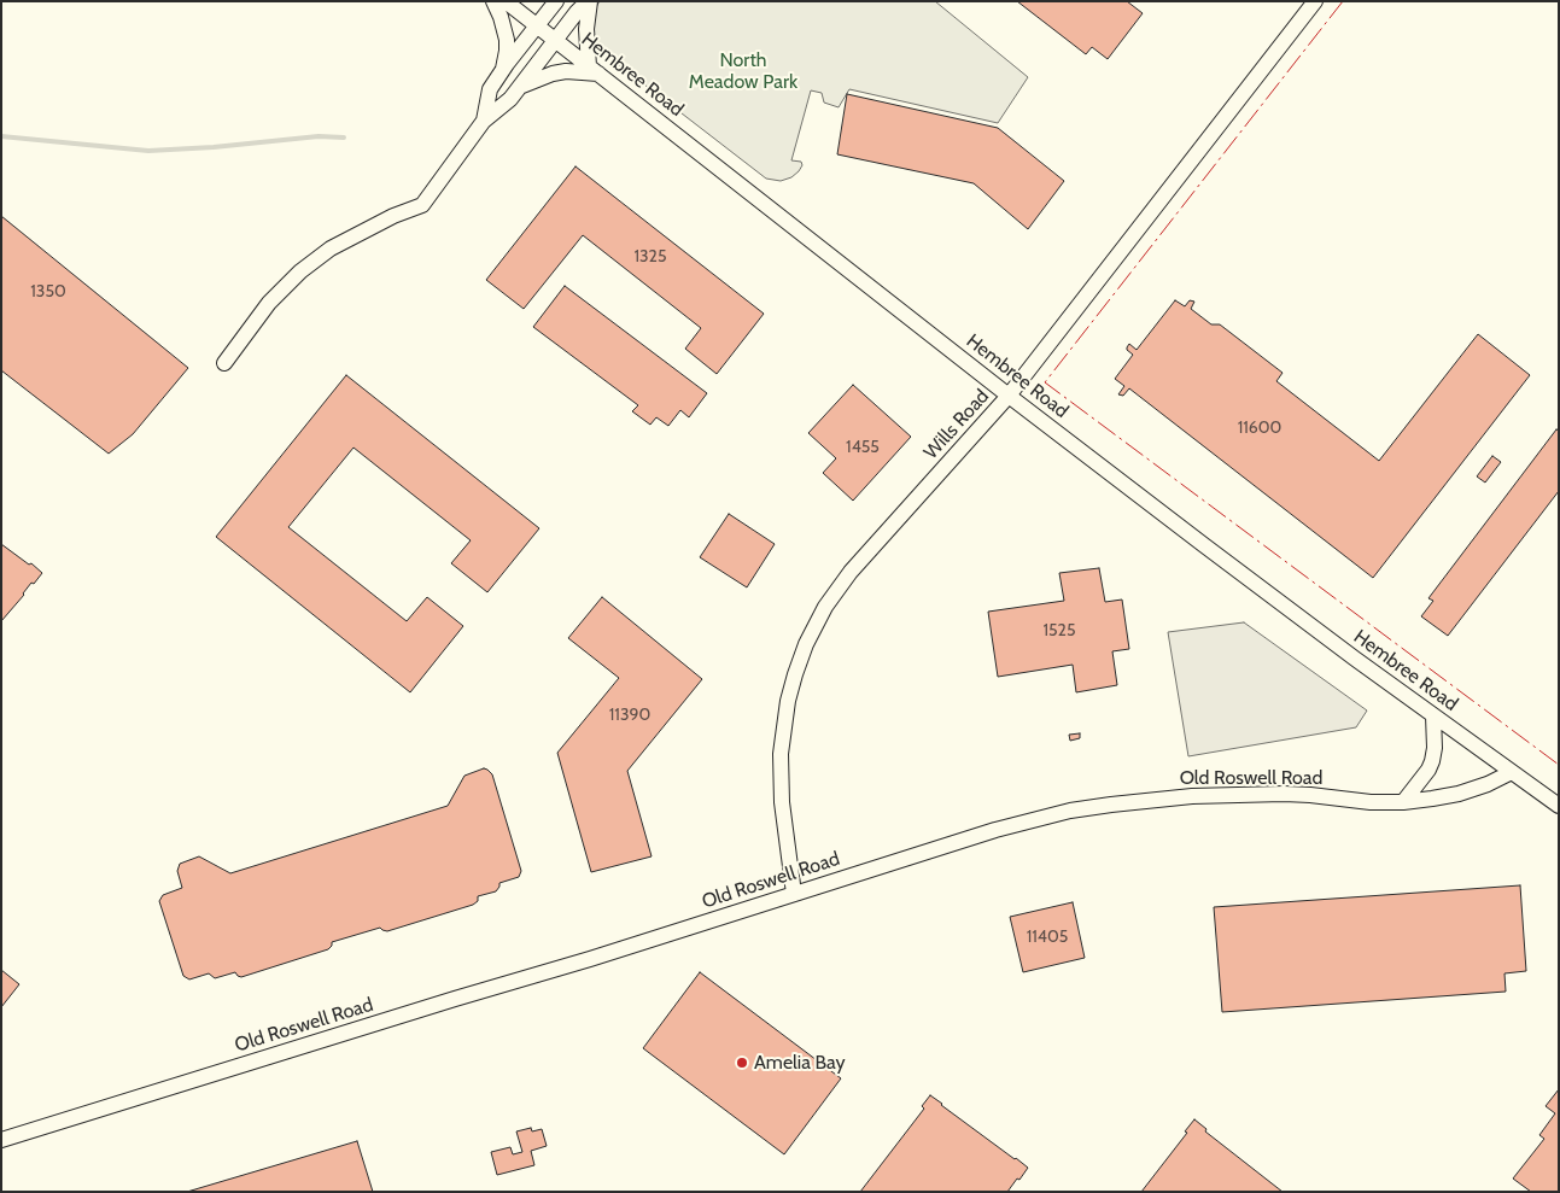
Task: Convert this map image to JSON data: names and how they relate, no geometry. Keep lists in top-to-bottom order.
{
  "streets": {
    "street": ["Hembree Road", "Wills Road", "Old Roswell Road"]
  },
  "crossings": [
    ["Hembree Road", "Wills Road"],
    ["Hembree Road", "Old Roswell Road"],
    ["Wills Road", "Old Roswell Road"]
  ],
  "parks": ["North Meadow Park"],
  "places": ["Amelia Bay"],
  "house_numbers": [
    "1325",
    "1350",
    "11600",
    "1455",
    "1525",
    "11390",
    "11405"
  ]
}
